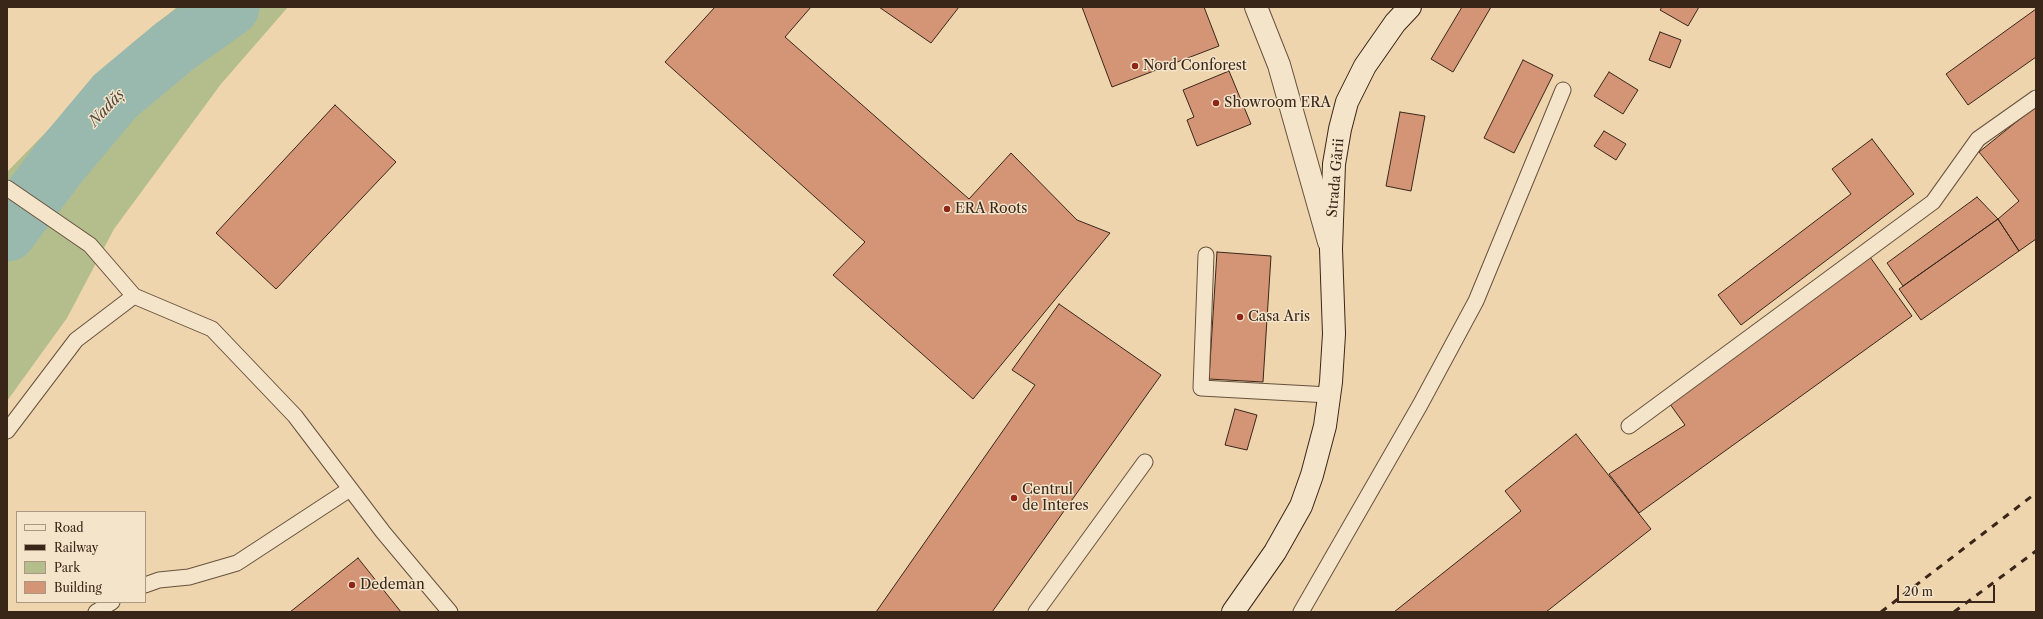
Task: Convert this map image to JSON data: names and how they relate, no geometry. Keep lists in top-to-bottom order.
{
  "streets": {
    "street": ["Strada Gării"]
  },
  "water": ["Nadăș"],
  "places": [
    "Nord Conforest",
    "Showroom ERA",
    "ERA Roots",
    "Casa Aris",
    "Centrul de Interes",
    "Dedeman"
  ],
  "legend": [
    "Road",
    "Railway",
    "Park",
    "Building"
  ],
  "scale_bar": "20 m"
}
